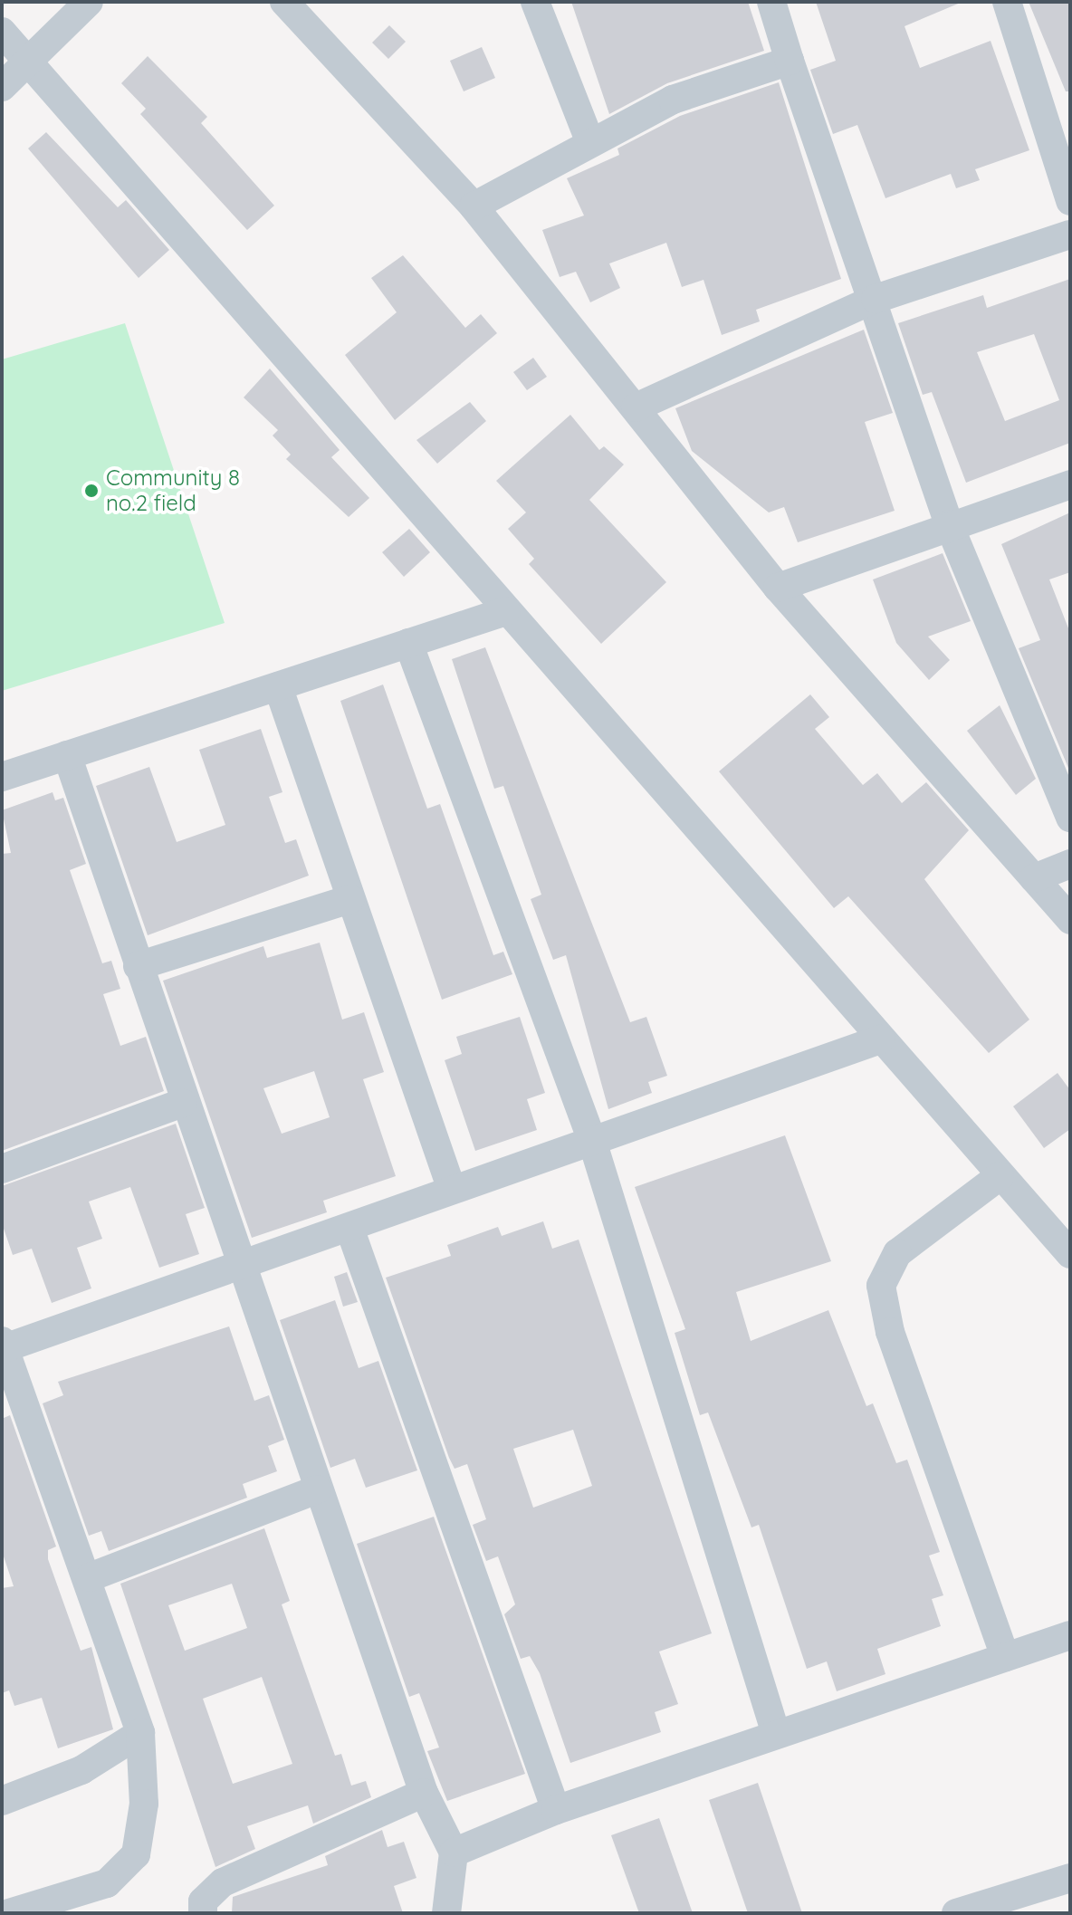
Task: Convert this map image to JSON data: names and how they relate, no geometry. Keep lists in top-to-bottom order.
{
  "places": ["Community 8 no.2 field"]
}
